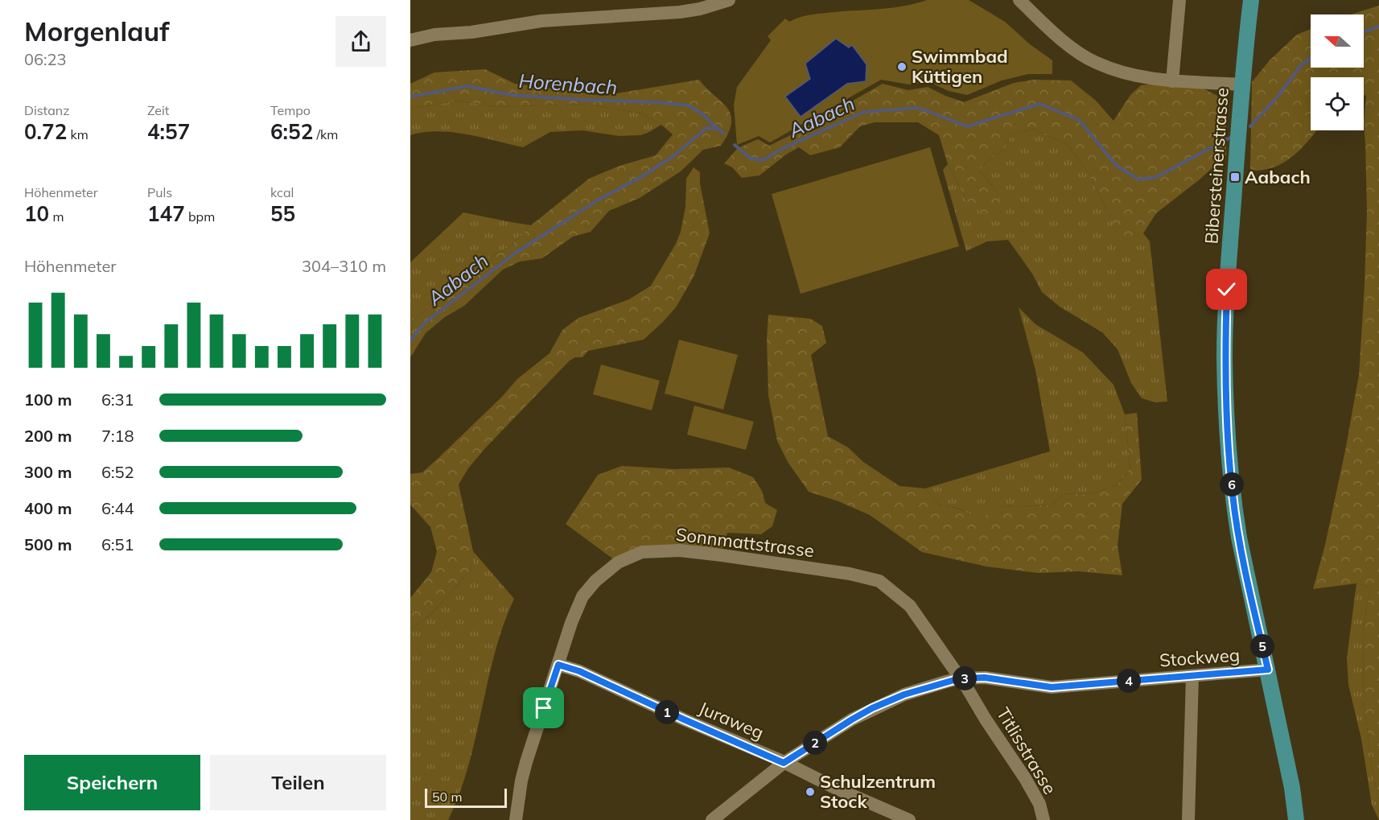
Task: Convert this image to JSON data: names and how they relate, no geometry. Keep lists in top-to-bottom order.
{
  "streets": {
    "main road": ["Bibersteinerstrasse"],
    "street": [
      "Sonnmattstrasse",
      "Stockweg",
      "Juraweg",
      "Titlisstrasse"
    ]
  },
  "crossings": [
    ["Bibersteinerstrasse", "Stockweg"],
    ["Sonnmattstrasse", "Stockweg"],
    ["Sonnmattstrasse", "Juraweg"],
    ["Sonnmattstrasse", "Titlisstrasse"],
    ["Stockweg", "Juraweg"],
    ["Stockweg", "Titlisstrasse"]
  ],
  "water": ["Horenbach", "Aabach"],
  "places": {
    "other": ["Swimmbad Küttigen", "Schulzentrum Stock"],
    "transit": ["Aabach"]
  },
  "scale_bar": "50 m",
  "north": "left",
  "page": {
    "heading": ["Morgenlauf", "06:23"],
    "stats": [
      ["Distanz", "0.72 km"],
      ["Zeit", "4:57"],
      ["Tempo", "6:52 /km"],
      ["Höhenmeter", "10 m"],
      ["Puls", "147 bpm"],
      ["kcal", "55"]
    ],
    "chart": ["Höhenmeter", "304–310 m"],
    "list": [
      {
        "name": "100 m",
        "note": "6:31"
      },
      {
        "name": "200 m",
        "note": "7:18"
      },
      {
        "name": "300 m",
        "note": "6:52"
      },
      {
        "name": "400 m",
        "note": "6:44"
      },
      {
        "name": "500 m",
        "note": "6:51"
      }
    ],
    "pins": [
      "6",
      "5",
      "3",
      "4",
      "1",
      "2"
    ],
    "buttons": ["Speichern", "Teilen"],
    "scale": "50 m"
  }
}
